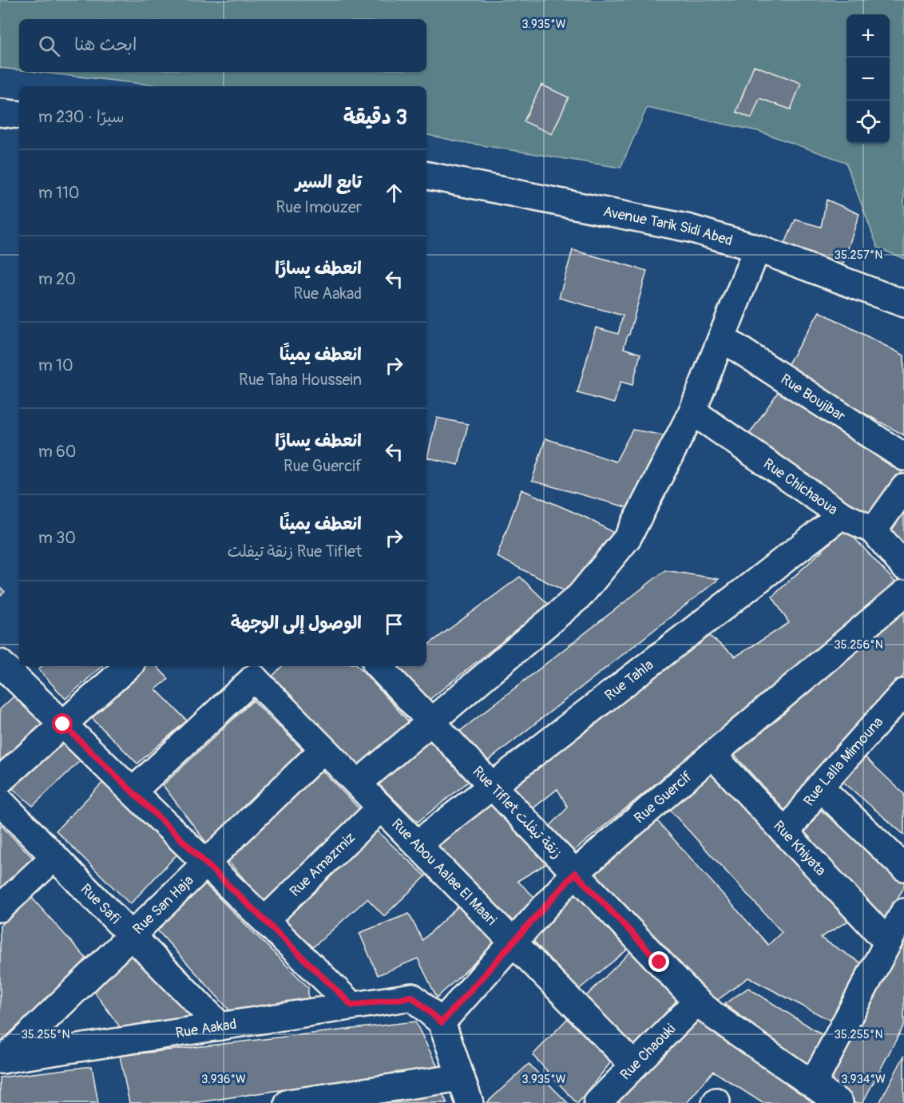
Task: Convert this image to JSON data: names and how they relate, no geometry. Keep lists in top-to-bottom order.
{
  "streets": {
    "street": [
      "Avenue Tarik Sidi Abed",
      "Rue Boujibar",
      "Rue Chichaoua",
      "Rue Tahla",
      "Rue Lalla Mimouna",
      "Rue Guercif",
      "Rue Tiflet زنقة تيفلت",
      "Rue Khiyata",
      "Rue Amazmiz",
      "Rue Abou Aalae El Maari",
      "Rue Safi",
      "Rue San Haja",
      "Rue Aakad",
      "Rue Chaouki"
    ]
  },
  "crossings": [
    ["Rue Chichaoua", "Rue Tahla"],
    ["Rue Tahla", "Rue Tiflet زنقة تيفلت"],
    ["Rue Tahla", "Rue Abou Aalae El Maari"],
    ["Rue Lalla Mimouna", "Rue Khiyata"],
    ["Rue Guercif", "Rue Tiflet زنقة تيفلت"],
    ["Rue Guercif", "Rue Khiyata"],
    ["Rue Guercif", "Rue Abou Aalae El Maari"],
    ["Rue Guercif", "Rue Aakad"],
    ["Rue Tiflet زنقة تيفلت", "Rue Chaouki"],
    ["Rue Amazmiz", "Rue Abou Aalae El Maari"],
    ["Rue Abou Aalae El Maari", "Rue San Haja"],
    ["Rue Abou Aalae El Maari", "Rue Chaouki"],
    ["Rue Safi", "Rue San Haja"],
    ["Rue Safi", "Rue Aakad"],
    ["Rue San Haja", "Rue Aakad"]
  ],
  "page": {
    "map_buttons": ["+", "−"],
    "search": "ابحث هنا",
    "heading": ["3 دقيقة", "سيرًا · 230 m"],
    "list": [
      ["تابع السير", "Rue Imouzer", "110 m"],
      ["انعطف يسارًا", "Rue Aakad", "20 m"],
      ["انعطف يمينًا", "Rue Taha Houssein", "10 m"],
      ["انعطف يسارًا", "Rue Guercif", "60 m"],
      ["انعطف يمينًا", "Rue Tiflet زنقة تيفلت", "30 m"],
      "الوصول إلى الوجهة"
    ]
  },
  "coordinates": [
    "3.935°W",
    "35.257°N",
    "35.256°N",
    "35.255°N",
    "3.936°W",
    "3.934°W"
  ]
}
